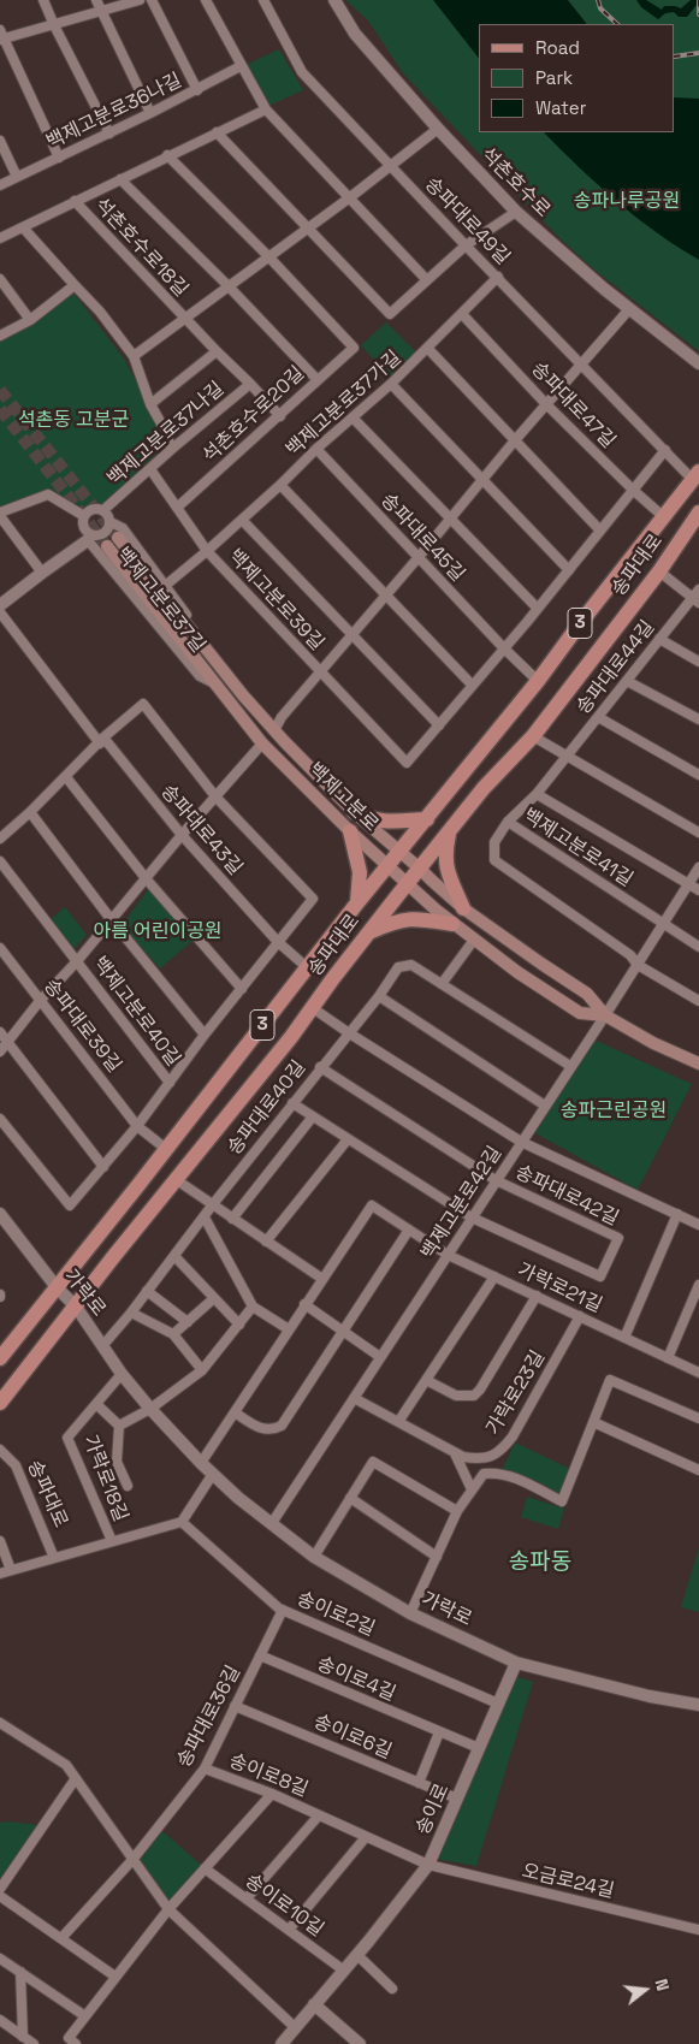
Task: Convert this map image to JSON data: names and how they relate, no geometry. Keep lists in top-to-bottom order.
{
  "streets": {
    "main road": ["송파대로", "3", "백제고분로"],
    "street": [
      "백제고분로36나길",
      "석촌호수로",
      "송파대로49길",
      "석촌호수로18길",
      "백제고분로37가길",
      "송파대로47길",
      "석촌호수로20길",
      "백제고분로37나길",
      "송파대로45길",
      "백제고분로37길",
      "백제고분로39길",
      "송파대로44길",
      "송파대로43길",
      "백제고분로41길",
      "백제고분로40길",
      "송파대로39길",
      "송파대로40길",
      "송파대로42길",
      "백제고분로42길",
      "가락로21길",
      "가락로",
      "가락로23길",
      "가락로18길",
      "송이로2길",
      "송이로4길",
      "송파대로36길",
      "송이로6길",
      "송이로8길",
      "송이로",
      "오금로24길",
      "송이로10길"
    ]
  },
  "crossings": [
    ["석촌호수로", "석촌호수로18길"],
    ["석촌호수로", "백제고분로39길"],
    ["송파대로49길", "석촌호수로18길"],
    ["송파대로49길", "백제고분로37가길"],
    ["송파대로49길", "송파대로"],
    ["송파대로49길", "백제고분로39길"],
    ["석촌호수로18길", "석촌호수로20길"],
    ["석촌호수로18길", "백제고분로37나길"],
    ["백제고분로37가길", "송파대로47길"],
    ["백제고분로37가길", "송파대로45길"],
    ["백제고분로37가길", "백제고분로37길"],
    ["백제고분로37가길", "백제고분로39길"],
    ["송파대로47길", "송파대로"],
    ["송파대로47길", "백제고분로39길"],
    ["백제고분로37나길", "백제고분로37길"],
    ["송파대로45길", "송파대로"],
    ["송파대로45길", "백제고분로39길"],
    ["송파대로", "백제고분로"],
    ["송파대로", "송파대로43길"],
    ["송파대로", "송파대로39길"],
    ["송파대로", "송파대로42길"],
    ["송파대로", "가락로"],
    ["백제고분로37길", "백제고분로"],
    ["백제고분로39길", "백제고분로"],
    ["송파대로44길", "백제고분로41길"],
    ["백제고분로", "백제고분로40길"],
    ["백제고분로", "백제고분로42길"],
    ["송파대로43길", "백제고분로40길"],
    ["백제고분로40길", "송파대로39길"],
    ["송파대로40길", "송파대로42길"],
    ["송파대로40길", "가락로"],
    ["송파대로42길", "백제고분로42길"],
    ["백제고분로42길", "가락로21길"],
    ["백제고분로42길", "가락로"],
    ["백제고분로42길", "가락로23길"],
    ["가락로21길", "가락로"],
    ["가락로21길", "가락로23길"],
    ["가락로", "가락로18길"],
    ["가락로", "송이로"],
    ["송이로2길", "송파대로36길"],
    ["송이로2길", "송이로"],
    ["송이로4길", "송파대로36길"],
    ["송이로4길", "송이로"],
    ["송파대로36길", "송이로6길"],
    ["송파대로36길", "송이로8길"],
    ["송이로6길", "송이로"],
    ["송이로8길", "송이로"],
    ["송이로8길", "오금로24길"],
    ["송이로8길", "송이로10길"],
    ["송이로", "오금로24길"],
    ["송이로", "송이로10길"]
  ],
  "districts": ["송파동"],
  "parks": [
    "송파나루공원",
    "석촌동 고분군",
    "아름 어린이공원",
    "송파근린공원"
  ],
  "legend": ["Road", "Park", "Water"],
  "north": "right"
}
